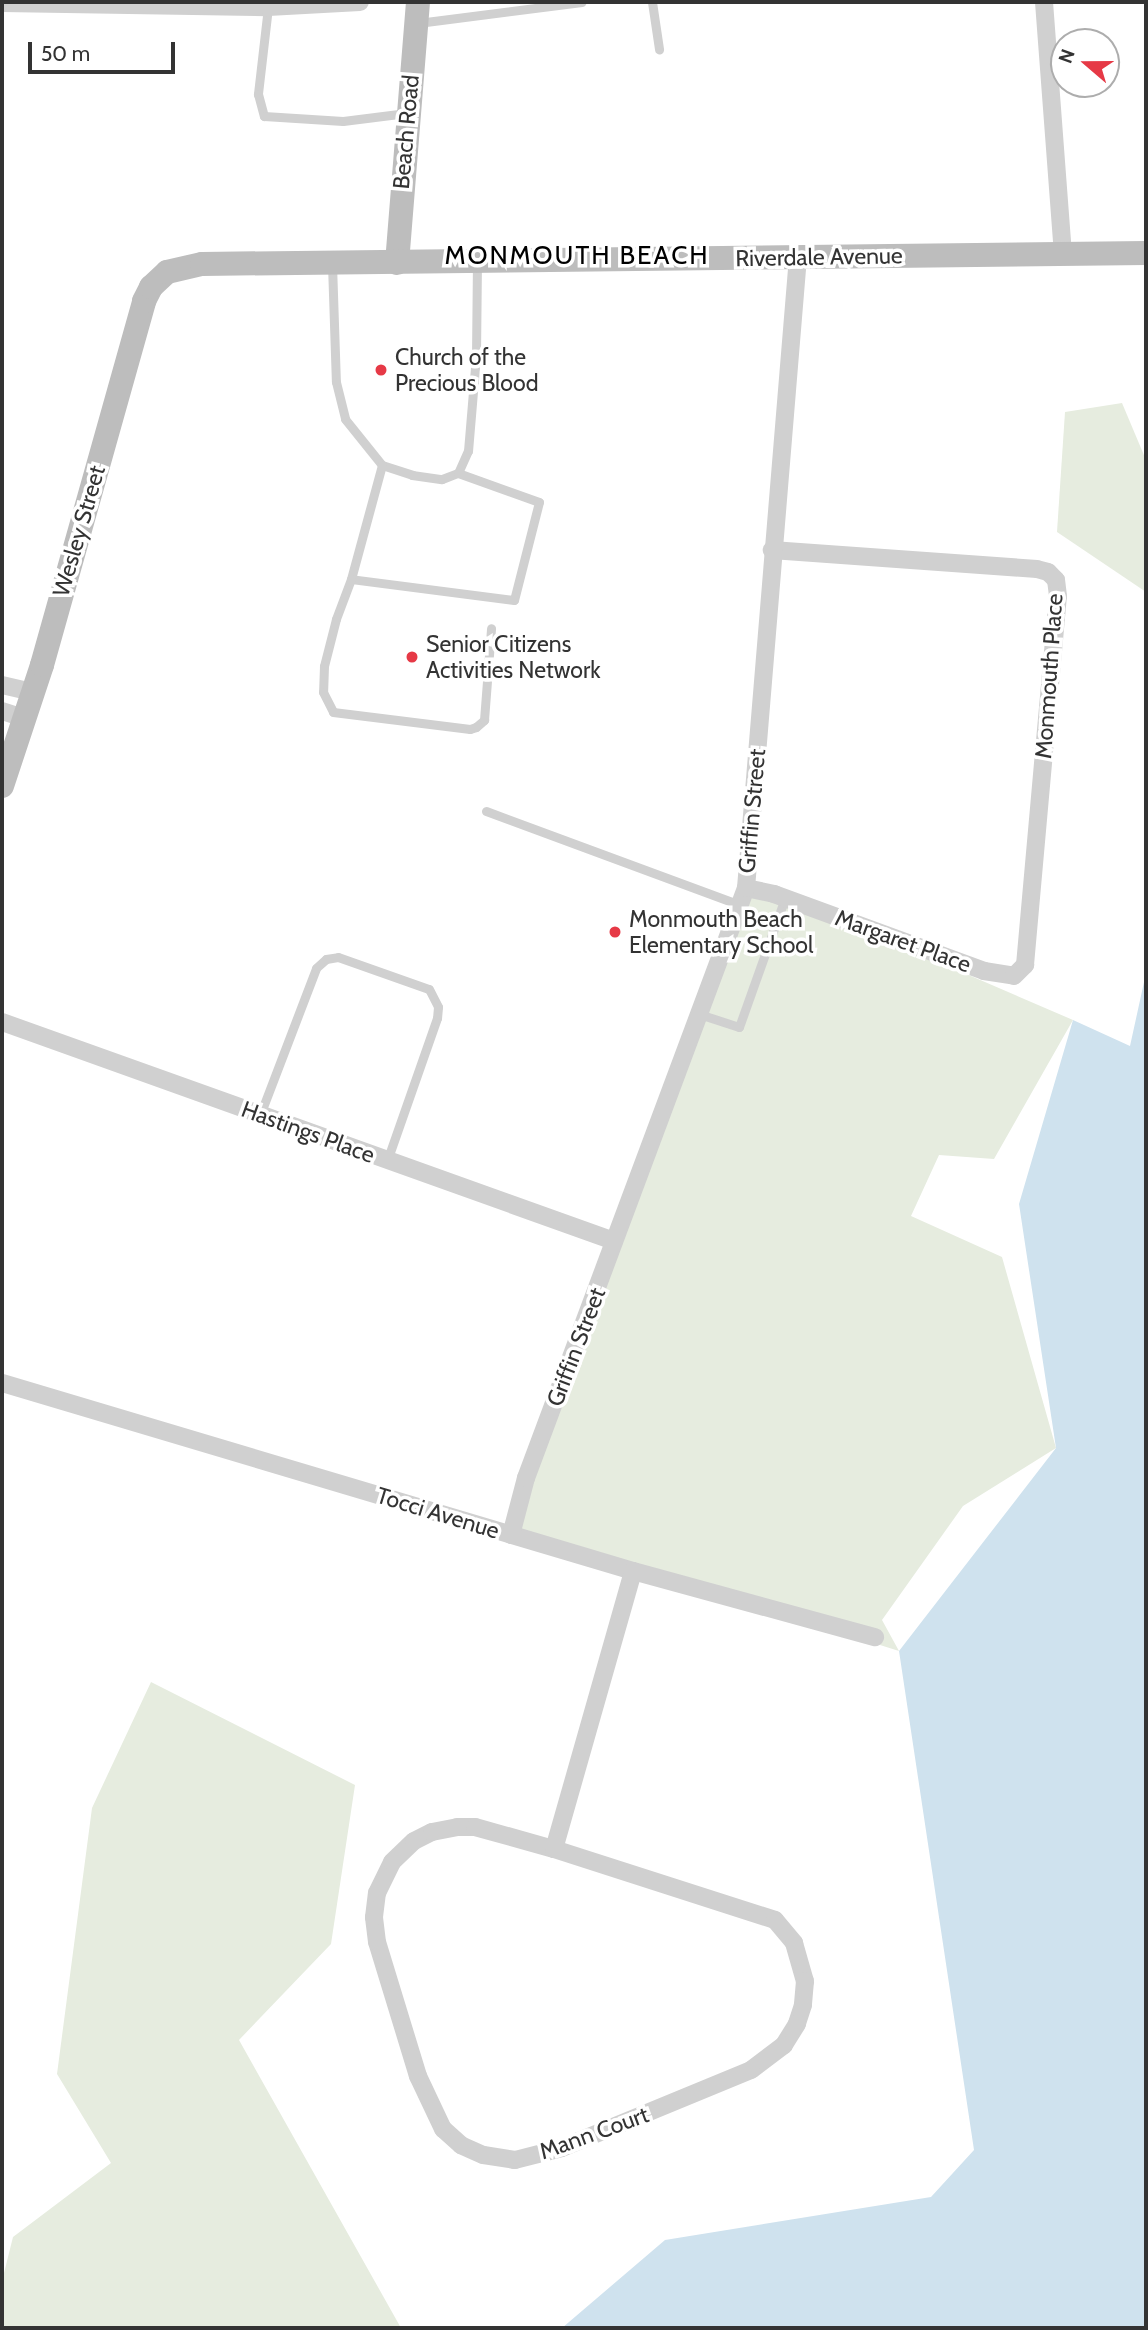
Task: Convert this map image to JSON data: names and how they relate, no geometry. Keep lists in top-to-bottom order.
{
  "streets": {
    "street": [
      "Beach Road",
      "Riverdale Avenue",
      "Wesley Street",
      "Monmouth Place",
      "Griffin Street",
      "Margaret Place",
      "Hastings Place",
      "Tocci Avenue",
      "Mann Court"
    ]
  },
  "crossings": [
    ["Beach Road", "Riverdale Avenue"],
    ["Riverdale Avenue", "Wesley Street"],
    ["Riverdale Avenue", "Griffin Street"],
    ["Monmouth Place", "Griffin Street"],
    ["Monmouth Place", "Margaret Place"],
    ["Griffin Street", "Margaret Place"],
    ["Griffin Street", "Hastings Place"],
    ["Griffin Street", "Tocci Avenue"]
  ],
  "districts": ["MONMOUTH BEACH"],
  "places": ["Church of the Precious Blood", "Senior Citizens Activities Network", "Monmouth Beach Elementary School"],
  "scale_bar": "50 m",
  "north": "left"
}
